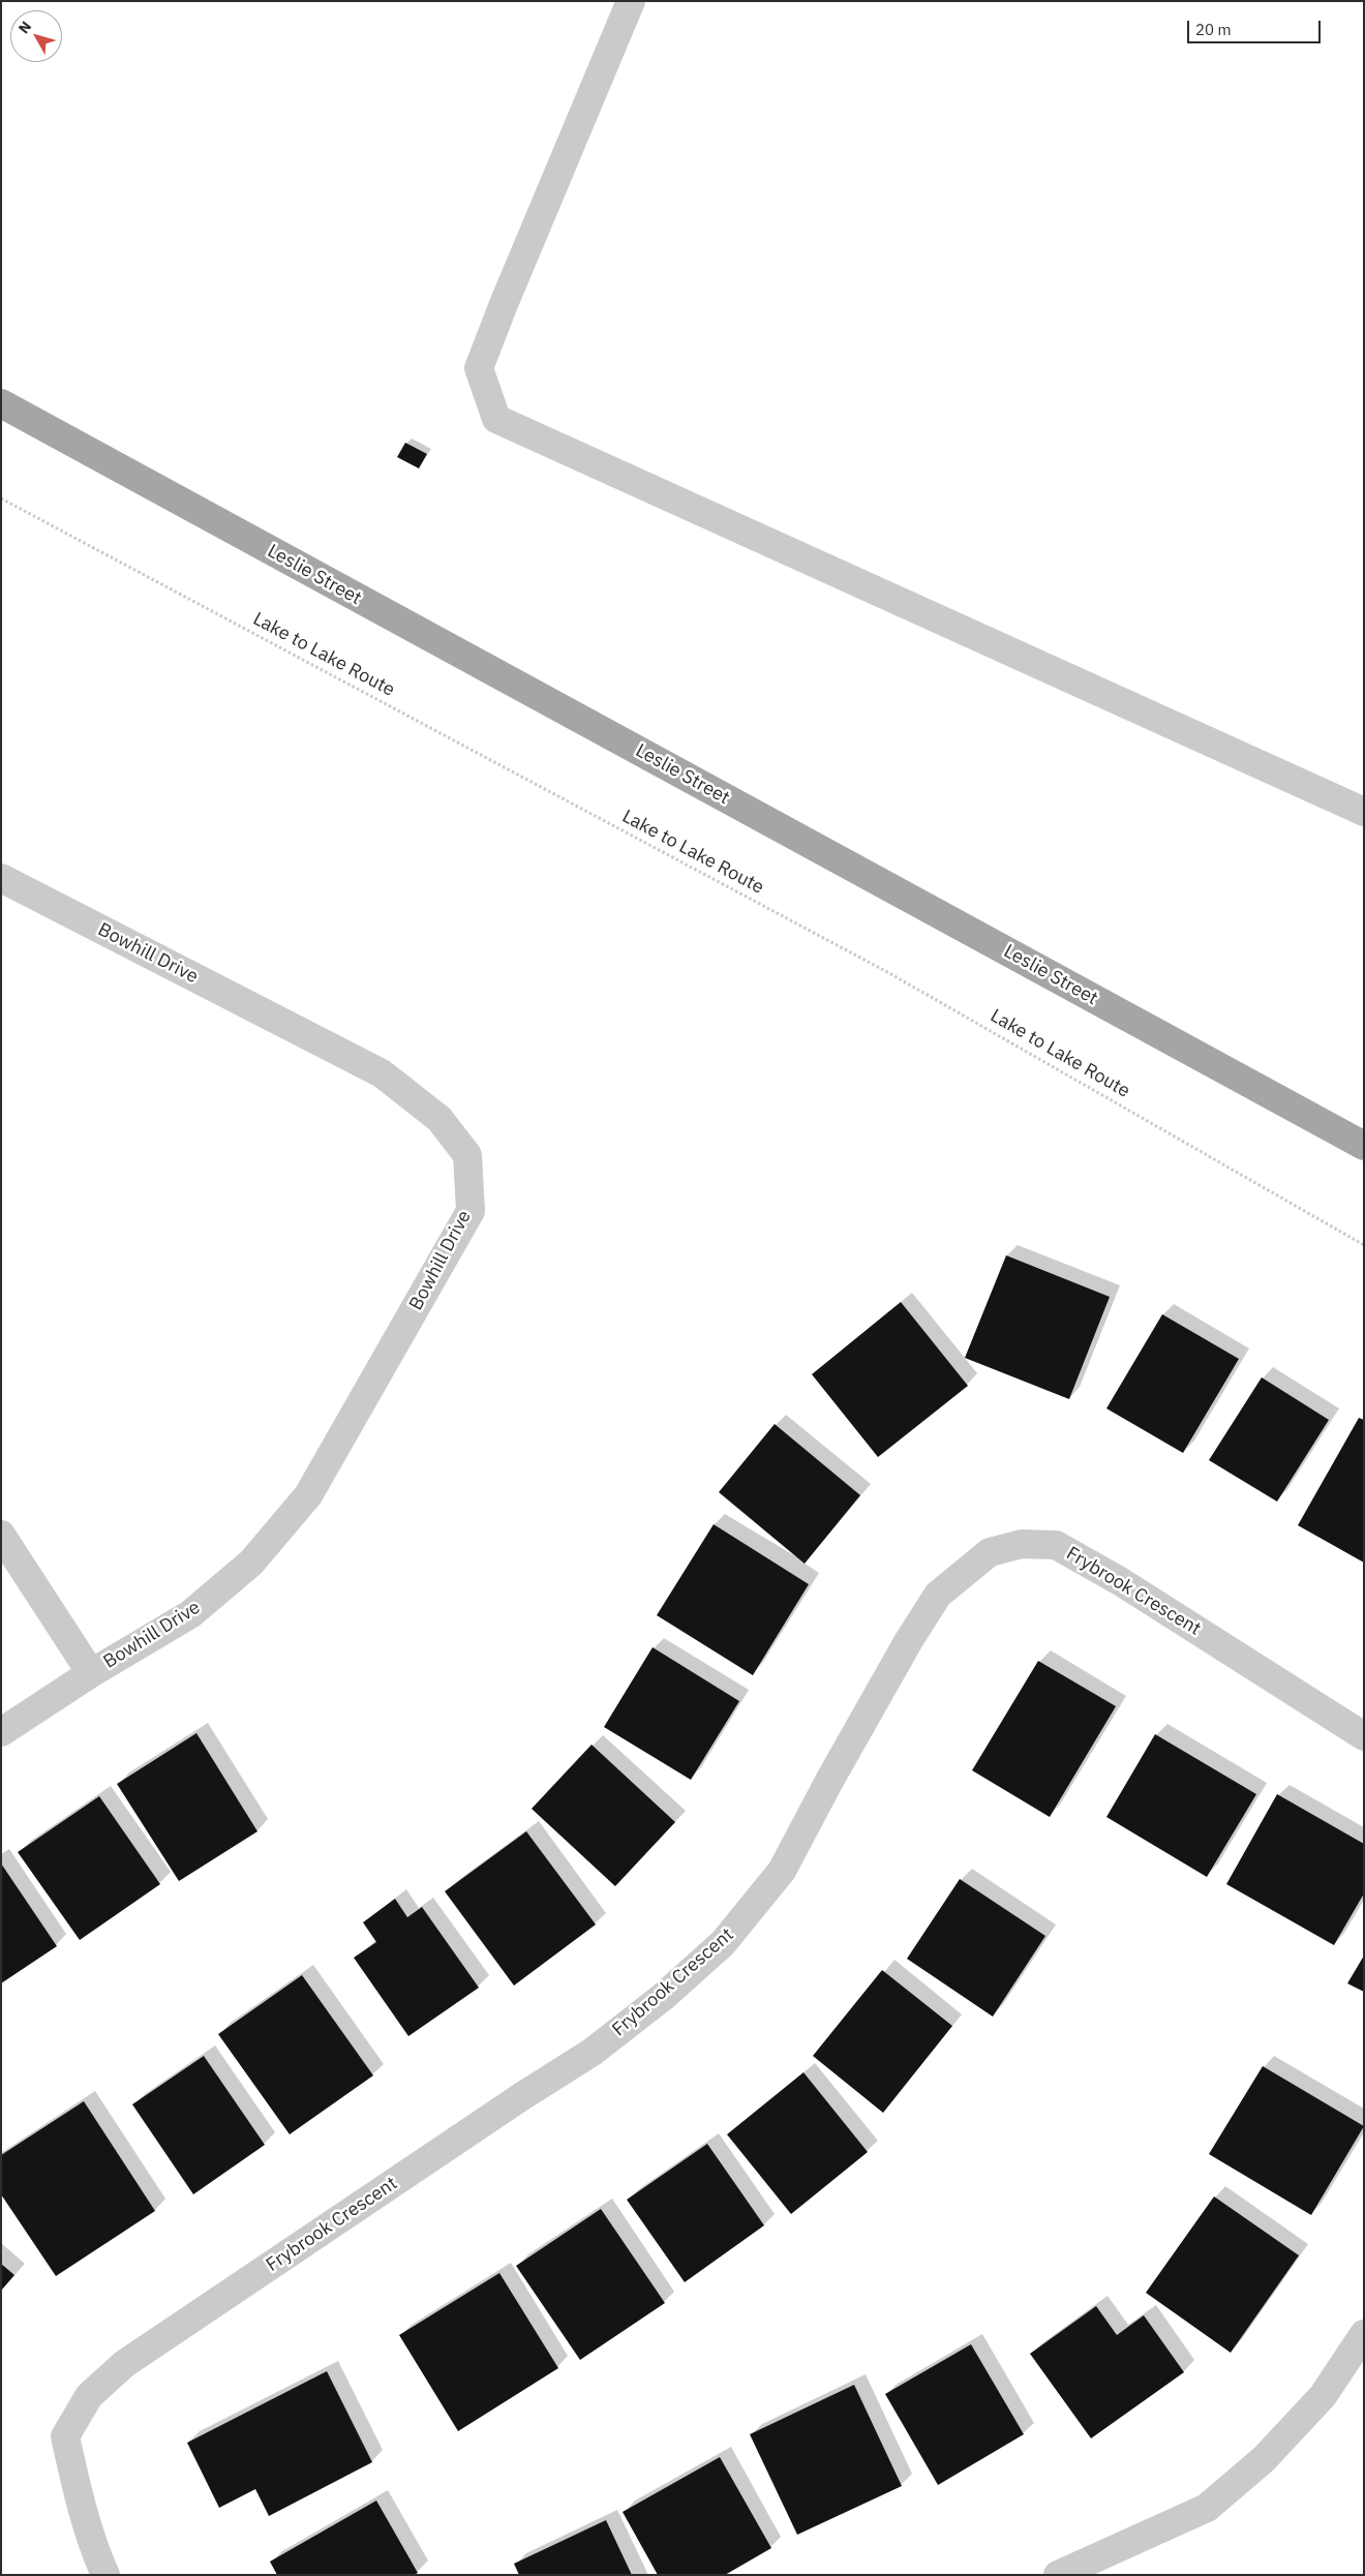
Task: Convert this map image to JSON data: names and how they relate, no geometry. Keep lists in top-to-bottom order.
{
  "streets": {
    "main road": ["Leslie Street"],
    "street": ["Bowhill Drive", "Frybrook Crescent"],
    "path": ["Lake to Lake Route"]
  },
  "scale_bar": "20 m",
  "north": "top left"
}
